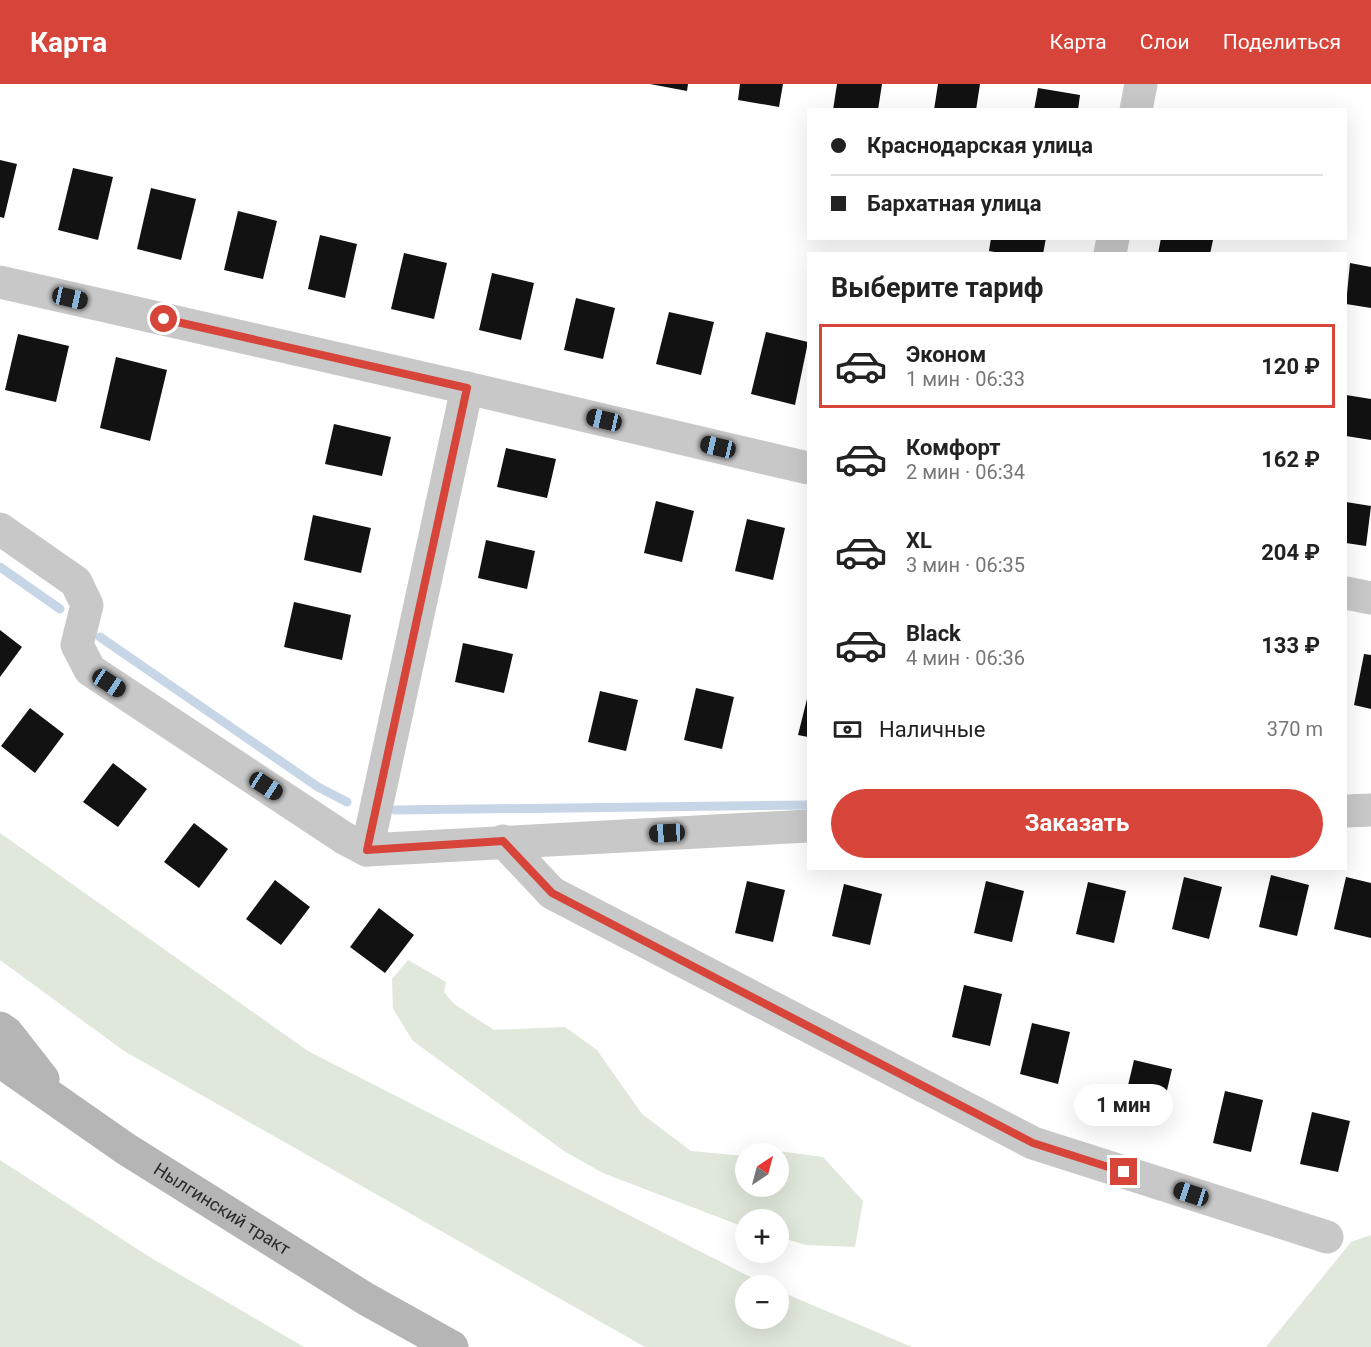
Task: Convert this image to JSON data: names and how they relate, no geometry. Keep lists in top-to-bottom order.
{
  "streets": {
    "main road": ["Нылгинский тракт"]
  },
  "north": "top right",
  "page": {
    "header": "Карта",
    "nav": ["Карта", "Слои", "Поделиться"],
    "banner": ["Краснодарская улица", "Бархатная улица"],
    "heading": "Выберите тариф",
    "list": [
      {
        "name": "Эконом",
        "note": "1 мин · 06:33",
        "value": "120 ₽"
      },
      {
        "name": "Комфорт",
        "note": "2 мин · 06:34",
        "value": "162 ₽"
      },
      {
        "name": "XL",
        "note": "3 мин · 06:35",
        "value": "204 ₽"
      },
      {
        "name": "Black",
        "note": "4 мин · 06:36",
        "value": "133 ₽"
      }
    ],
    "pay": ["Наличные", "370 m"],
    "buttons": "Заказать",
    "bubble": "1 мин",
    "map_buttons": ["+", "−"]
  }
}
